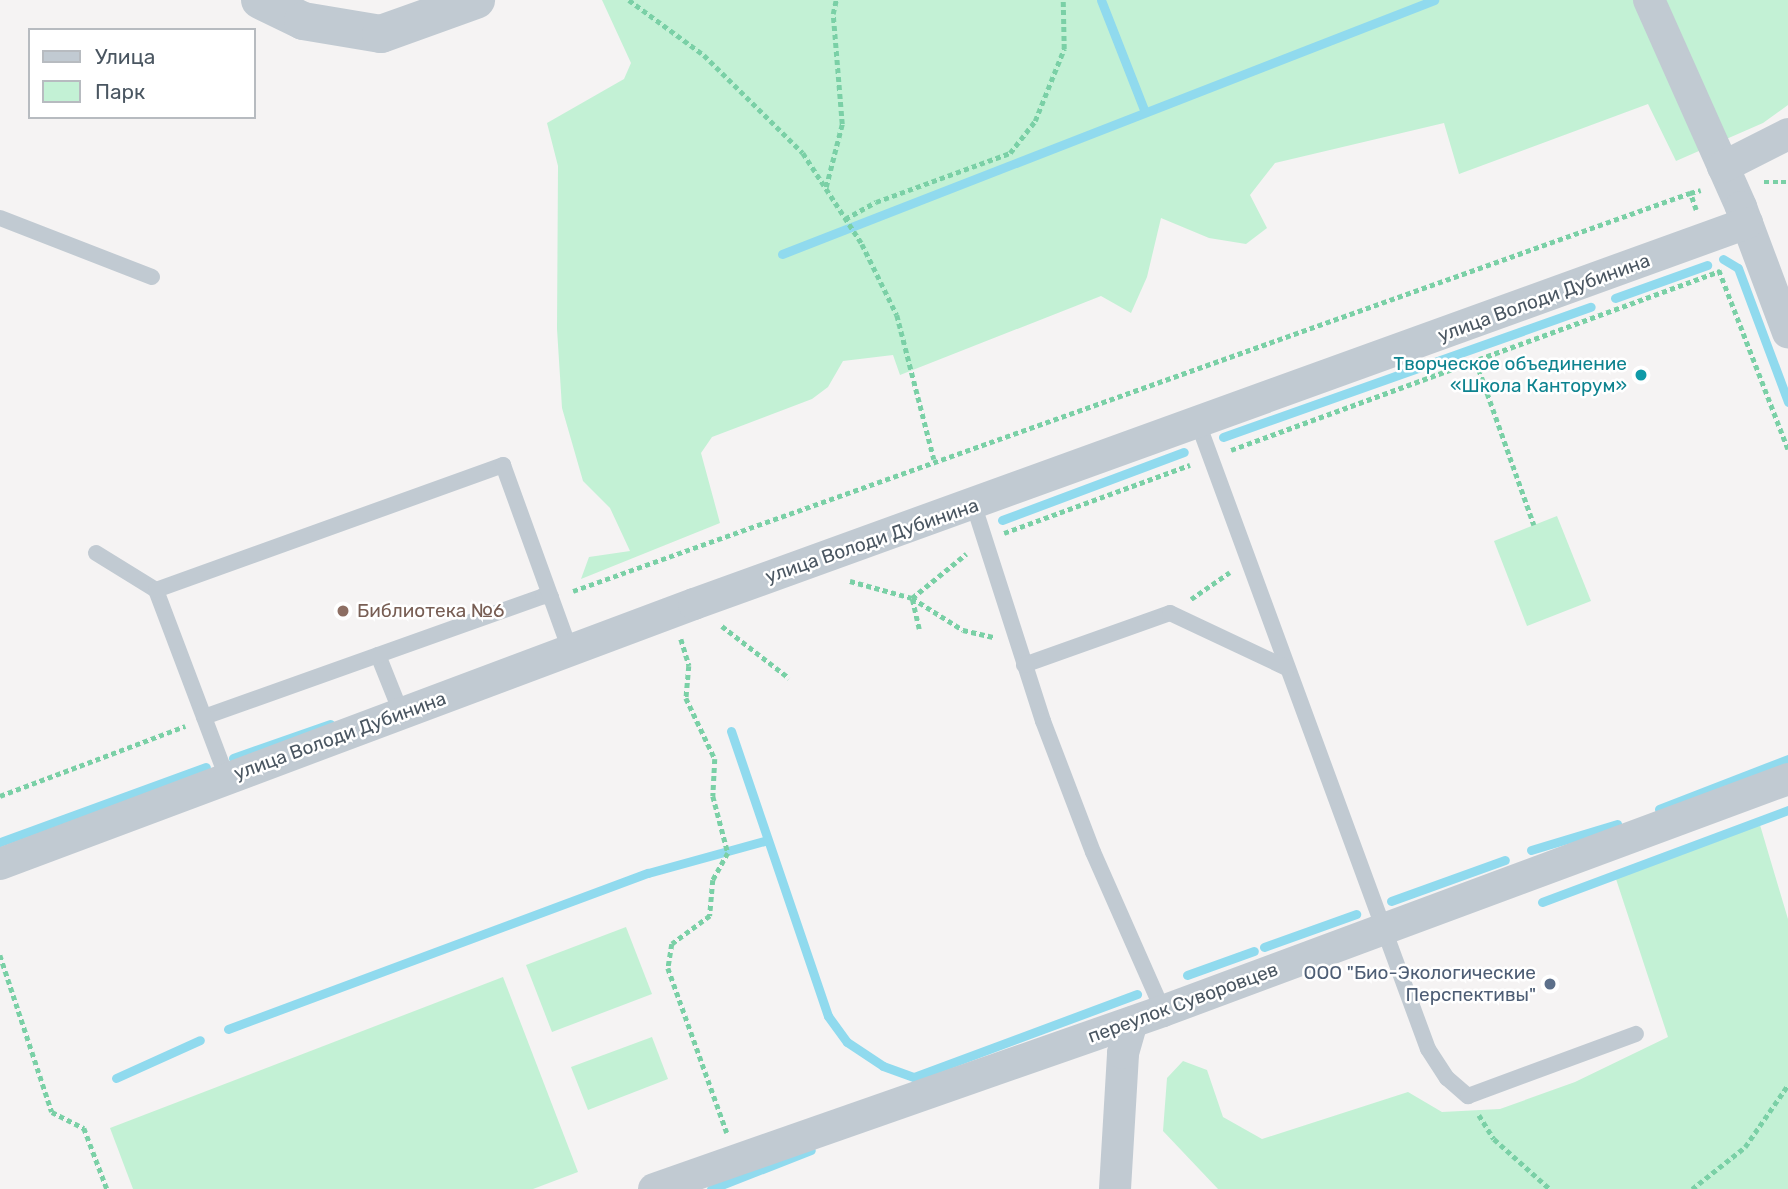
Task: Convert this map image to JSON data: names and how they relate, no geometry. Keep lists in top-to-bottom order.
{
  "streets": {
    "street": ["улица Володи Дубинина", "переулок Суворовцев"]
  },
  "places": ["Творческое объединение «Школа Канторум»", "Библиотека №6", "ООО \"Био-Экологические Перспективы\""],
  "legend": ["Улица", "Парк"]
}
